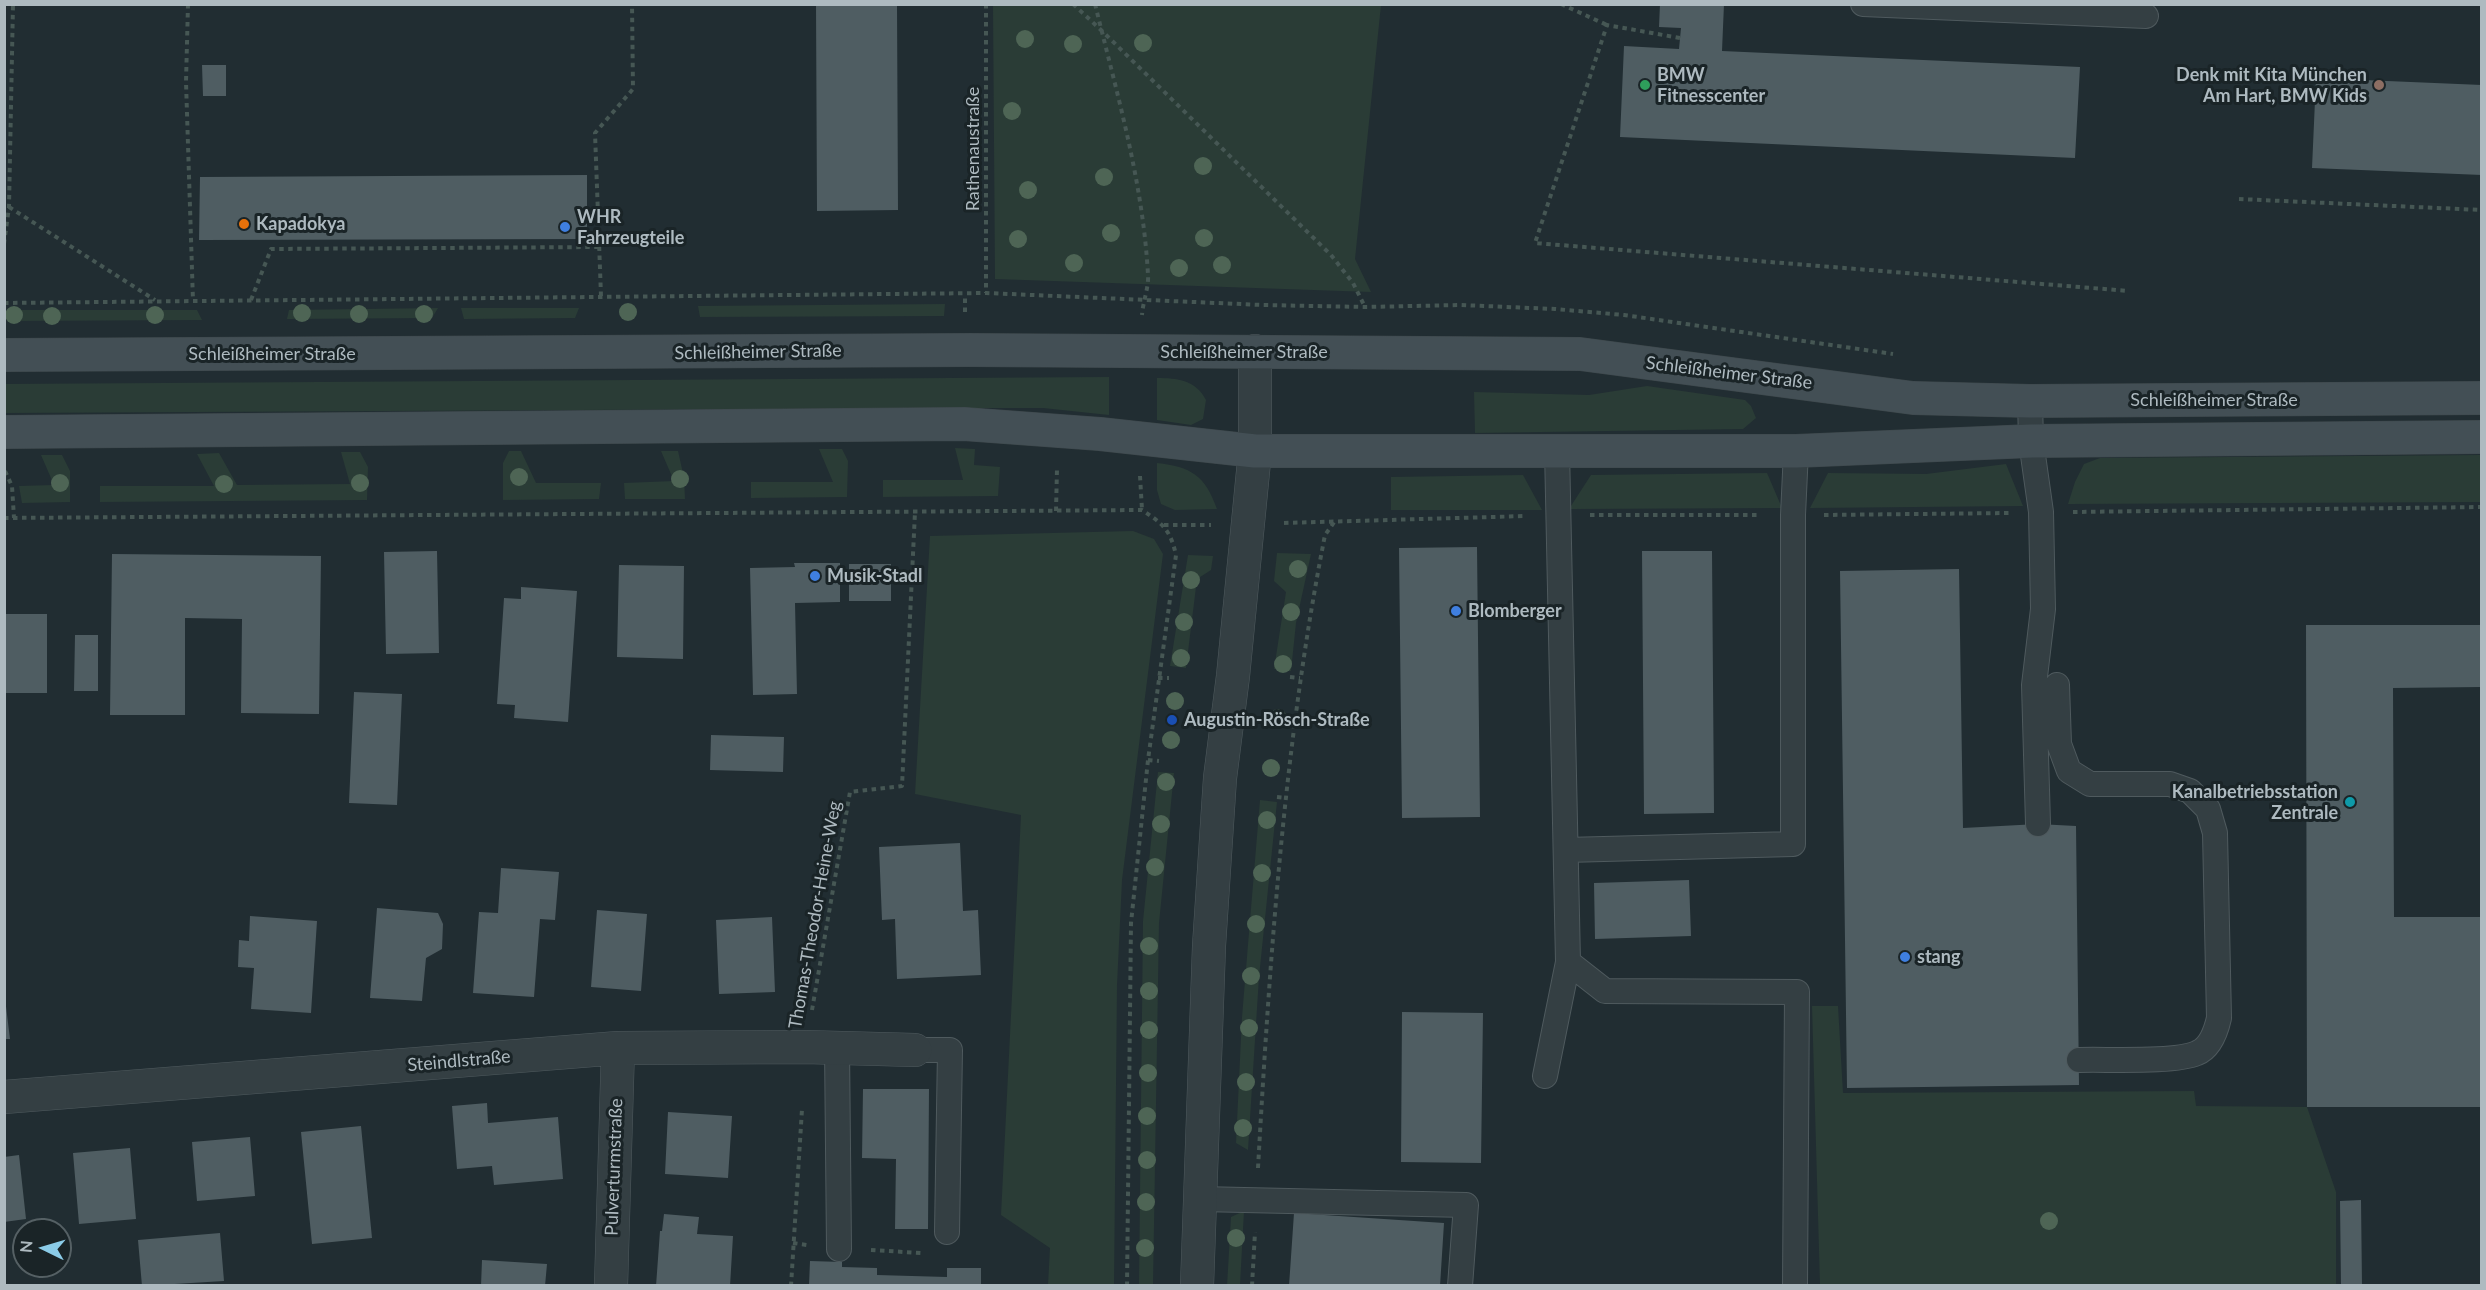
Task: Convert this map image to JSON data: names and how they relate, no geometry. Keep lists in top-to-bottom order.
{
  "streets": {
    "main road": ["Schleißheimer Straße"],
    "street": ["Steindlstraße", "Pulverturmstraße"],
    "path": ["Rathenaustraße", "Thomas-Theodor-Heine-Weg"]
  },
  "crossings": [
    ["Thomas-Theodor-Heine-Weg", "Steindlstraße"],
    ["Steindlstraße", "Pulverturmstraße"]
  ],
  "places": [
    "BMW Fitnesscenter",
    "Denk mit Kita München Am Hart, BMW Kids",
    "Kapadokya",
    "WHR Fahrzeugteile",
    "Musik-Stadl",
    "Blomberger",
    "Augustin-Rösch-Straße",
    "Kanalbetriebsstation Zentrale",
    "stang"
  ],
  "north": "left"
}
